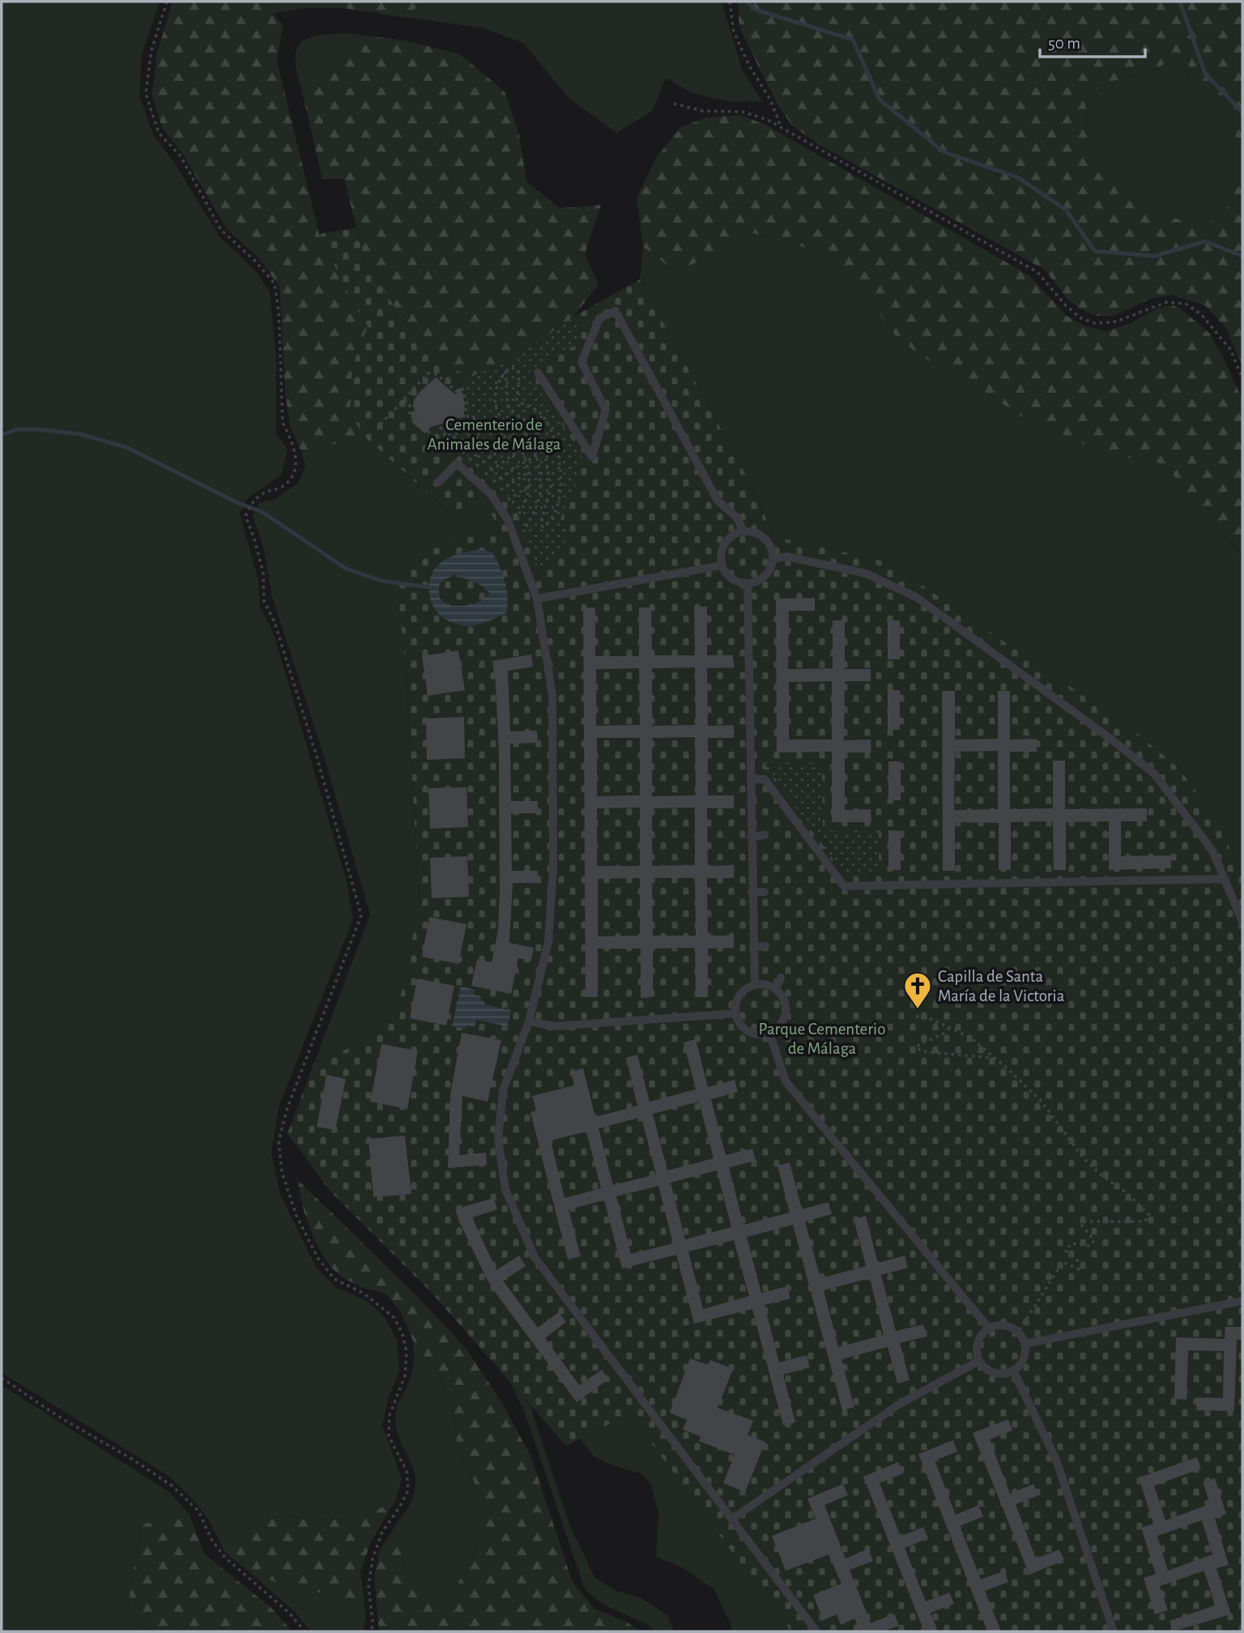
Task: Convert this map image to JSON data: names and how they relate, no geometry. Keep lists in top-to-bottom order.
{
  "parks": ["Cementerio de Animales de Málaga", "Parque Cementerio de Málaga"],
  "places": {
    "church": ["Capilla de Santa María de la Victoria"]
  },
  "scale_bar": "50 m"
}
